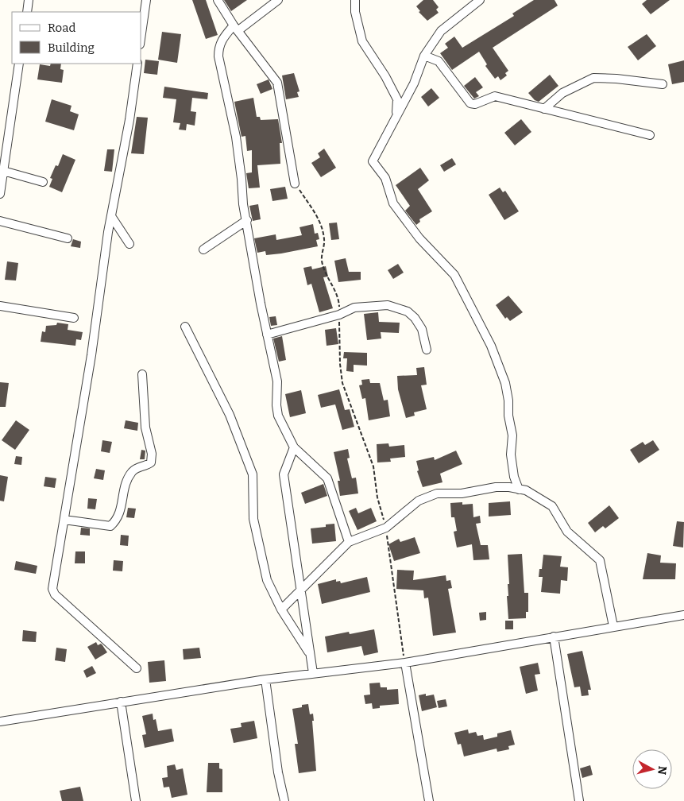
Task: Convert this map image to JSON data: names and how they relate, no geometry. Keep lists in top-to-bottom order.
{
  "legend": ["Road", "Building"],
  "north": "right"
}
